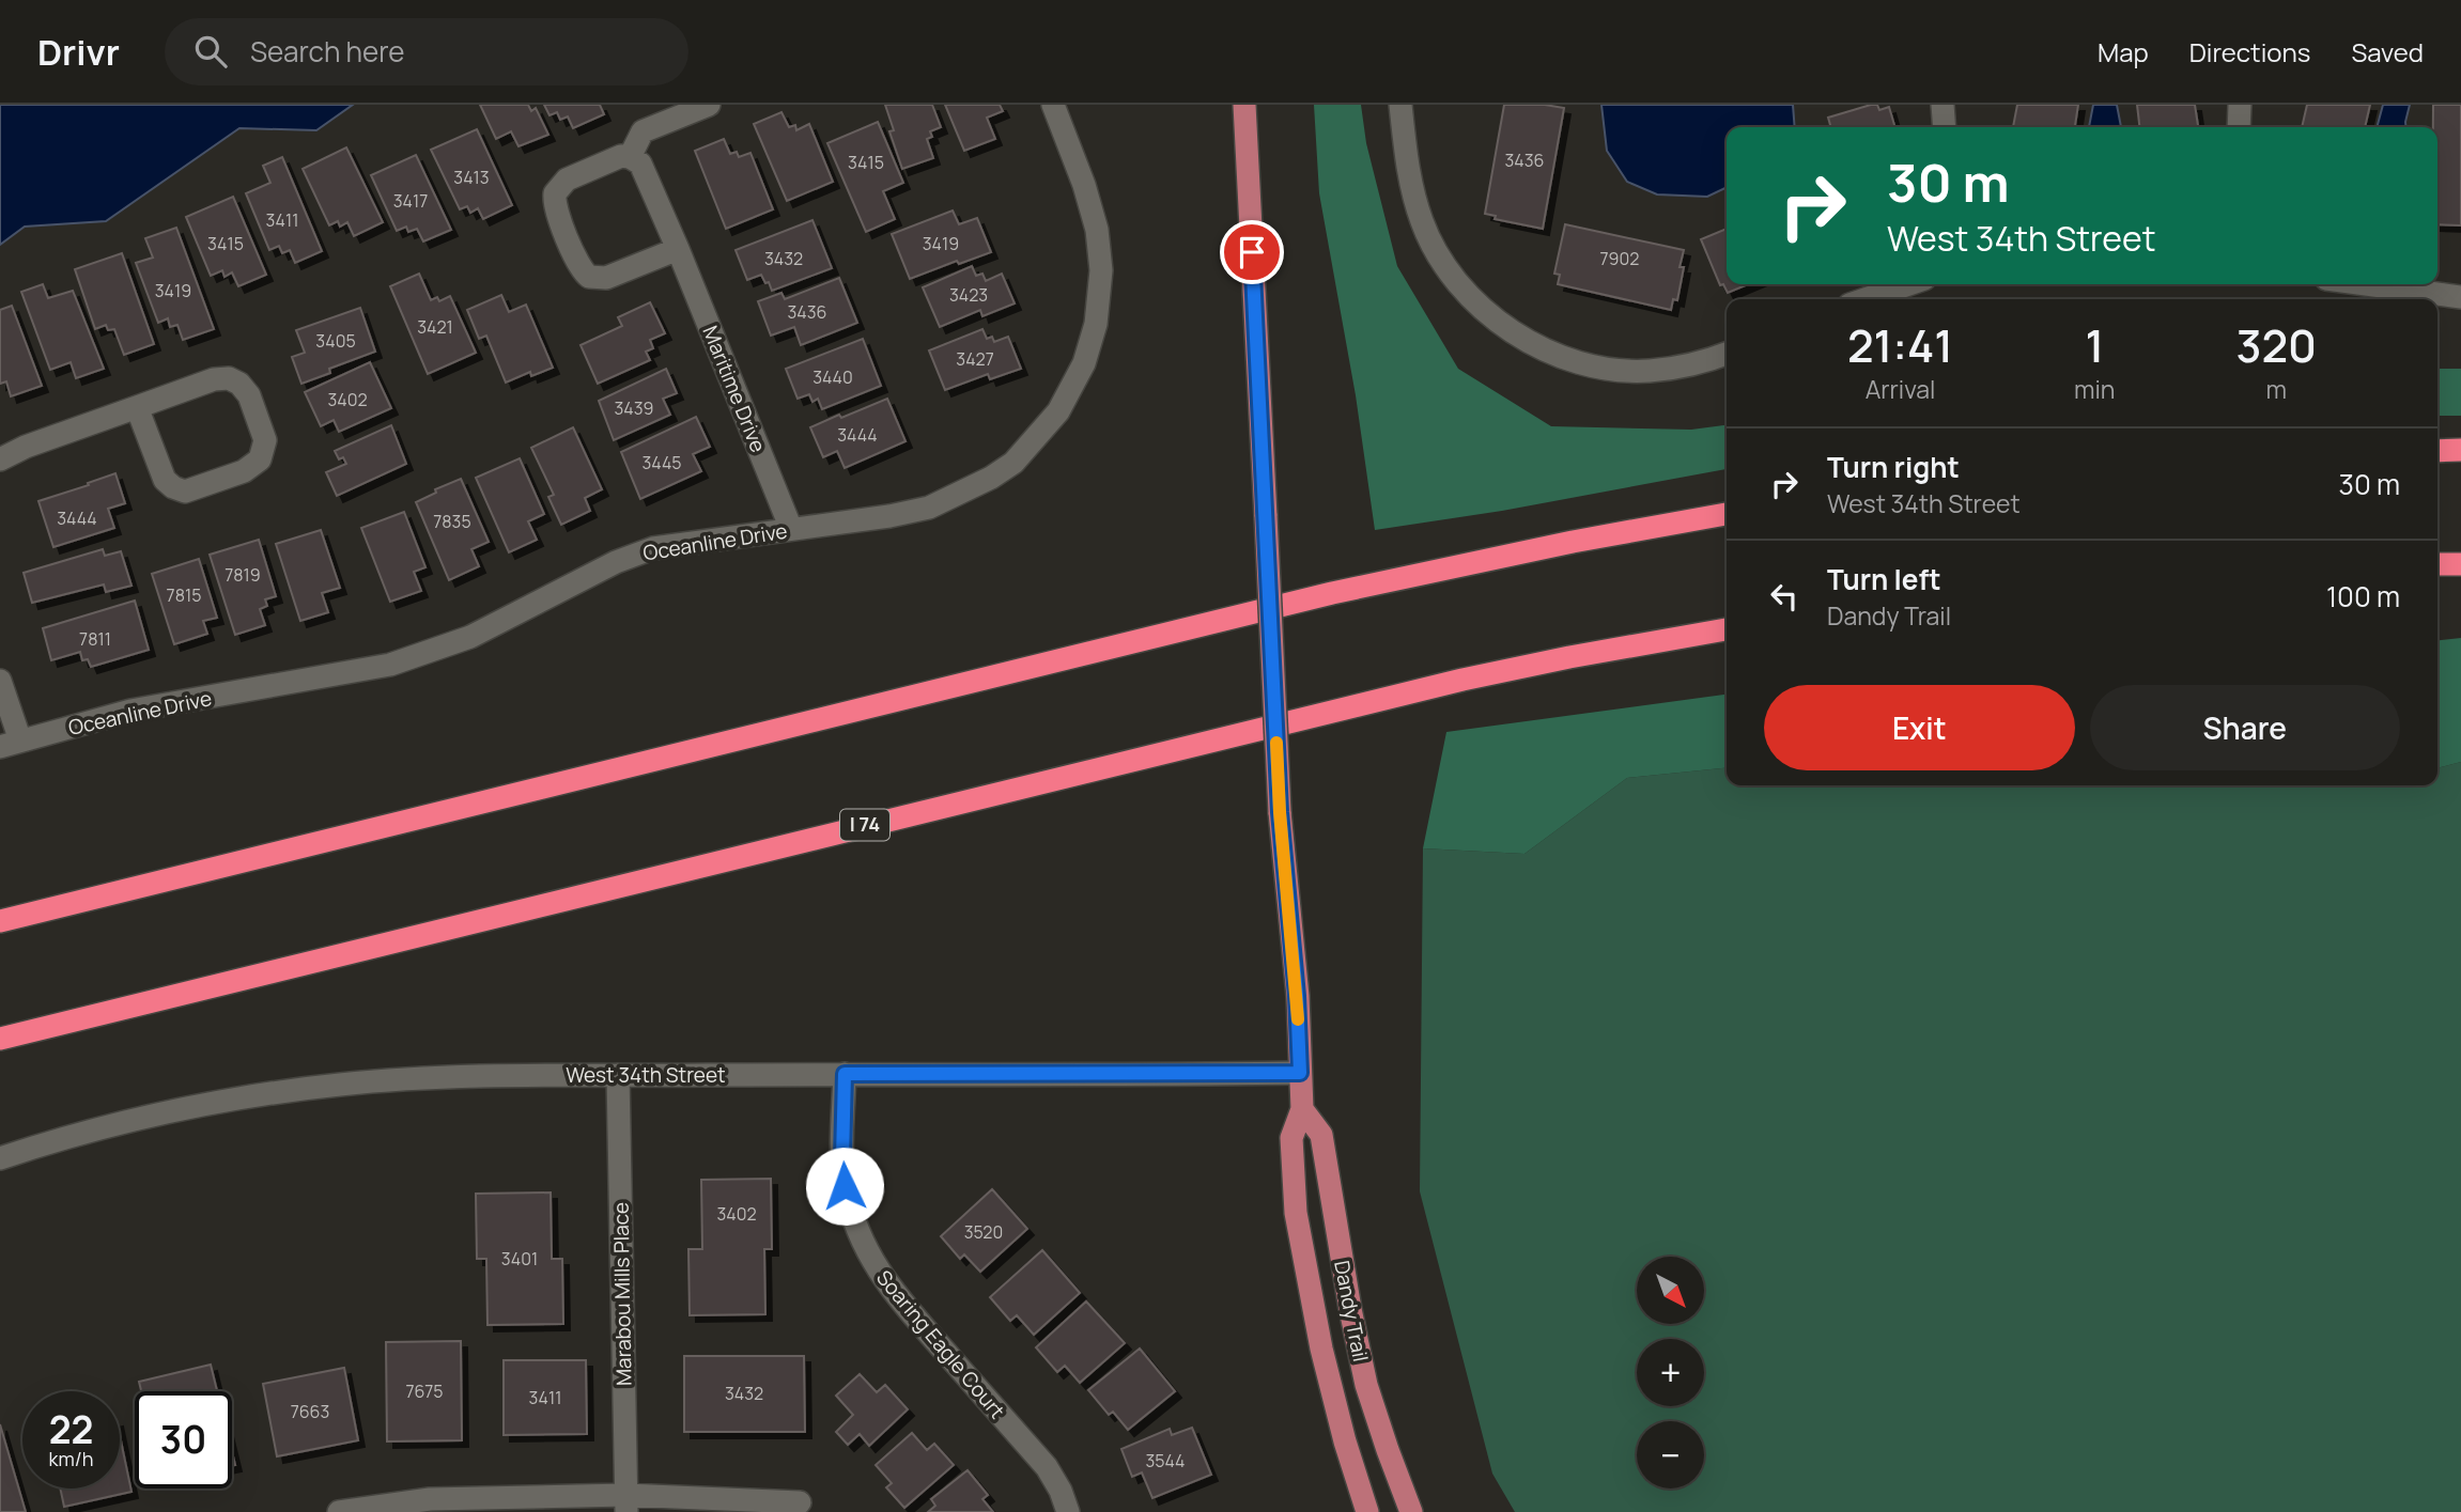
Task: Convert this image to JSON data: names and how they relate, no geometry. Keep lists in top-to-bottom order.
{
  "streets": {
    "highway": ["I 74"],
    "main road": ["Dandy Trail"],
    "street": [
      "Maritime Drive",
      "Oceanline Drive",
      "West 34th Street",
      "Marabou Mills Place",
      "Soaring Eagle Court"
    ]
  },
  "crossings": [
    ["Maritime Drive", "Oceanline Drive"],
    ["West 34th Street", "Marabou Mills Place"],
    ["West 34th Street", "Dandy Trail"],
    ["West 34th Street", "Soaring Eagle Court"]
  ],
  "house_numbers": [
    "3436",
    "3415",
    "3413",
    "3417",
    "3411",
    "3415",
    "3419",
    "3432",
    "7902",
    "3419",
    "3423",
    "3436",
    "3421",
    "3405",
    "3427",
    "3440",
    "3402",
    "3439",
    "3444",
    "3445",
    "3444",
    "7835",
    "7819",
    "7815",
    "7811",
    "3402",
    "3520",
    "3401",
    "7675",
    "3432",
    "3411",
    "7663",
    "3544"
  ],
  "north": "bottom right",
  "page": {
    "header": "Drivr",
    "search": "Search here",
    "nav": ["Map", "Directions", "Saved"],
    "turn": ["30 m", "West 34th Street"],
    "eta": [
      "21:41",
      "Arrival",
      "1",
      "min",
      "320",
      "m"
    ],
    "list": [
      {
        "name": "Turn right",
        "note": "West 34th Street",
        "value": "30 m"
      },
      {
        "name": "Turn left",
        "note": "Dandy Trail",
        "value": "100 m"
      }
    ],
    "buttons": ["Exit", "Share"],
    "map_buttons": ["+", "−"],
    "speed": "22 km/h",
    "limit": "30"
  }
}
